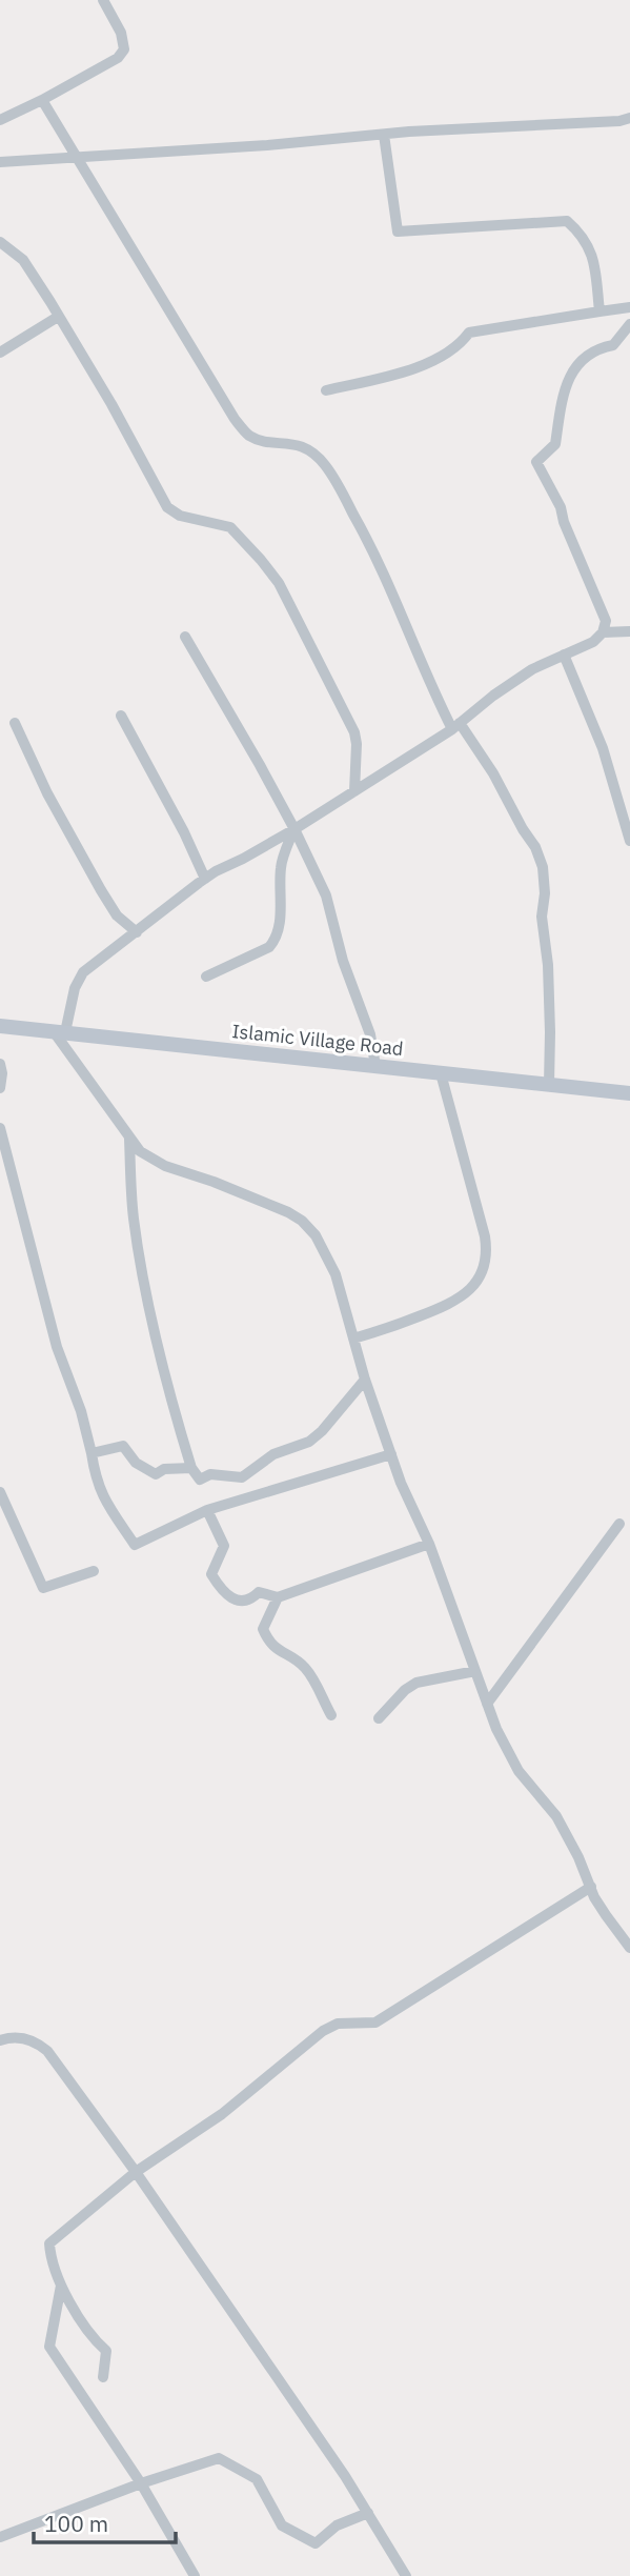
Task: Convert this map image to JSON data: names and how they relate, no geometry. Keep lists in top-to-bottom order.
{
  "streets": {
    "street": ["Islamic Village Road"]
  },
  "scale_bar": "100 m"
}
